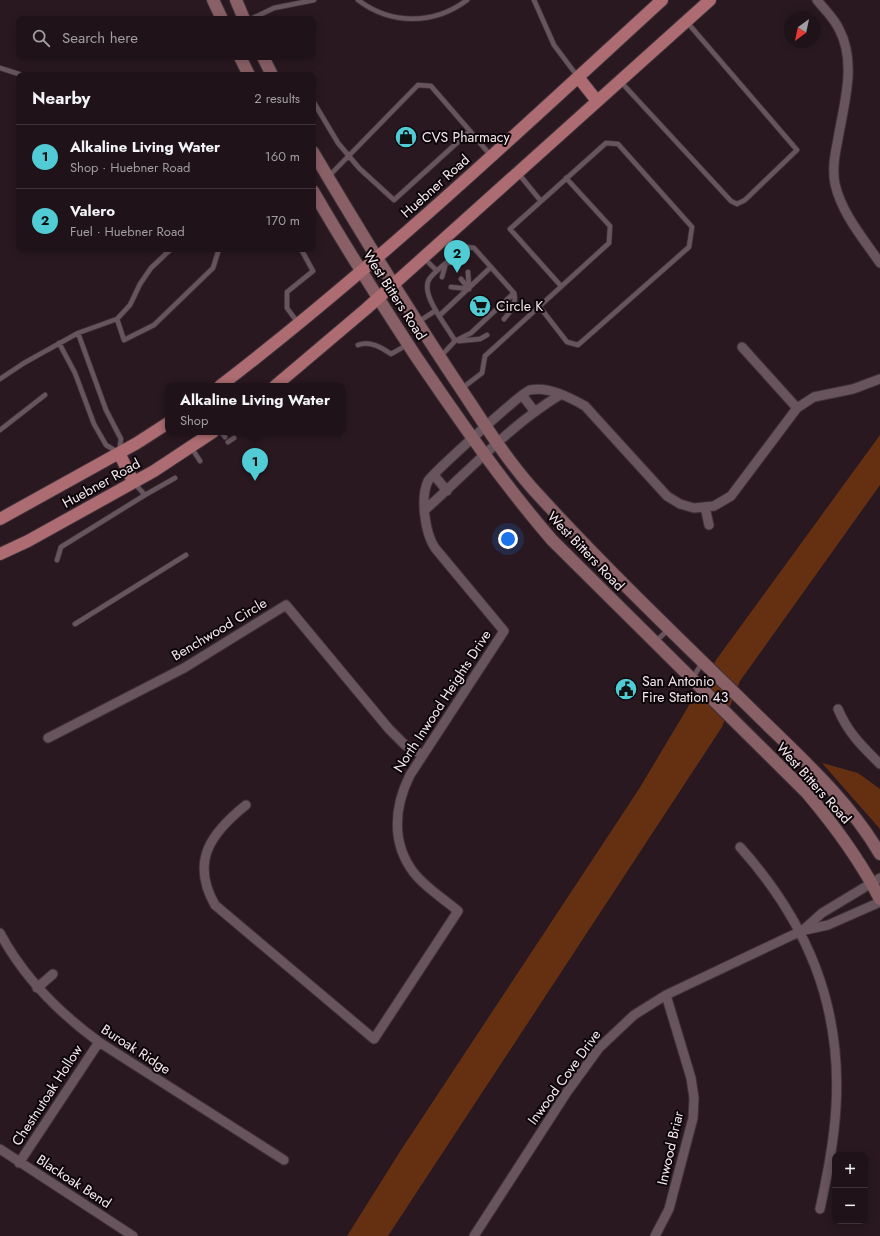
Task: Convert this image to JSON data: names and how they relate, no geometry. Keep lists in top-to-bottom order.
{
  "streets": {
    "main road": ["Huebner Road", "West Bitters Road"],
    "street": [
      "Benchwood Circle",
      "North Inwood Heights Drive",
      "Buroak Ridge",
      "Inwood Cove Drive",
      "Chestnutoak Hollow",
      "Inwood Briar",
      "Blackoak Bend"
    ]
  },
  "crossings": [
    ["Huebner Road", "West Bitters Road"],
    ["West Bitters Road", "North Inwood Heights Drive"],
    ["West Bitters Road", "Inwood Cove Drive"],
    ["Benchwood Circle", "North Inwood Heights Drive"],
    ["Buroak Ridge", "Chestnutoak Hollow"],
    ["Inwood Cove Drive", "Inwood Briar"],
    ["Chestnutoak Hollow", "Blackoak Bend"]
  ],
  "places": {
    "shop": ["CVS Pharmacy"],
    "supermarket": ["Circle K"],
    "public building": ["San Antonio Fire Station 43"]
  },
  "north": "bottom left",
  "page": {
    "search": "Search here",
    "heading": ["Nearby", "2 results"],
    "list": [
      {
        "mark": "1",
        "name": "Alkaline Living Water",
        "note": "Shop · Huebner Road",
        "value": "160 m"
      },
      {
        "mark": "2",
        "name": "Valero",
        "note": "Fuel · Huebner Road",
        "value": "170 m"
      }
    ],
    "pins": ["2", "1"],
    "popup": ["Alkaline Living Water", "Shop"],
    "map_buttons": ["+", "−"]
  }
}
